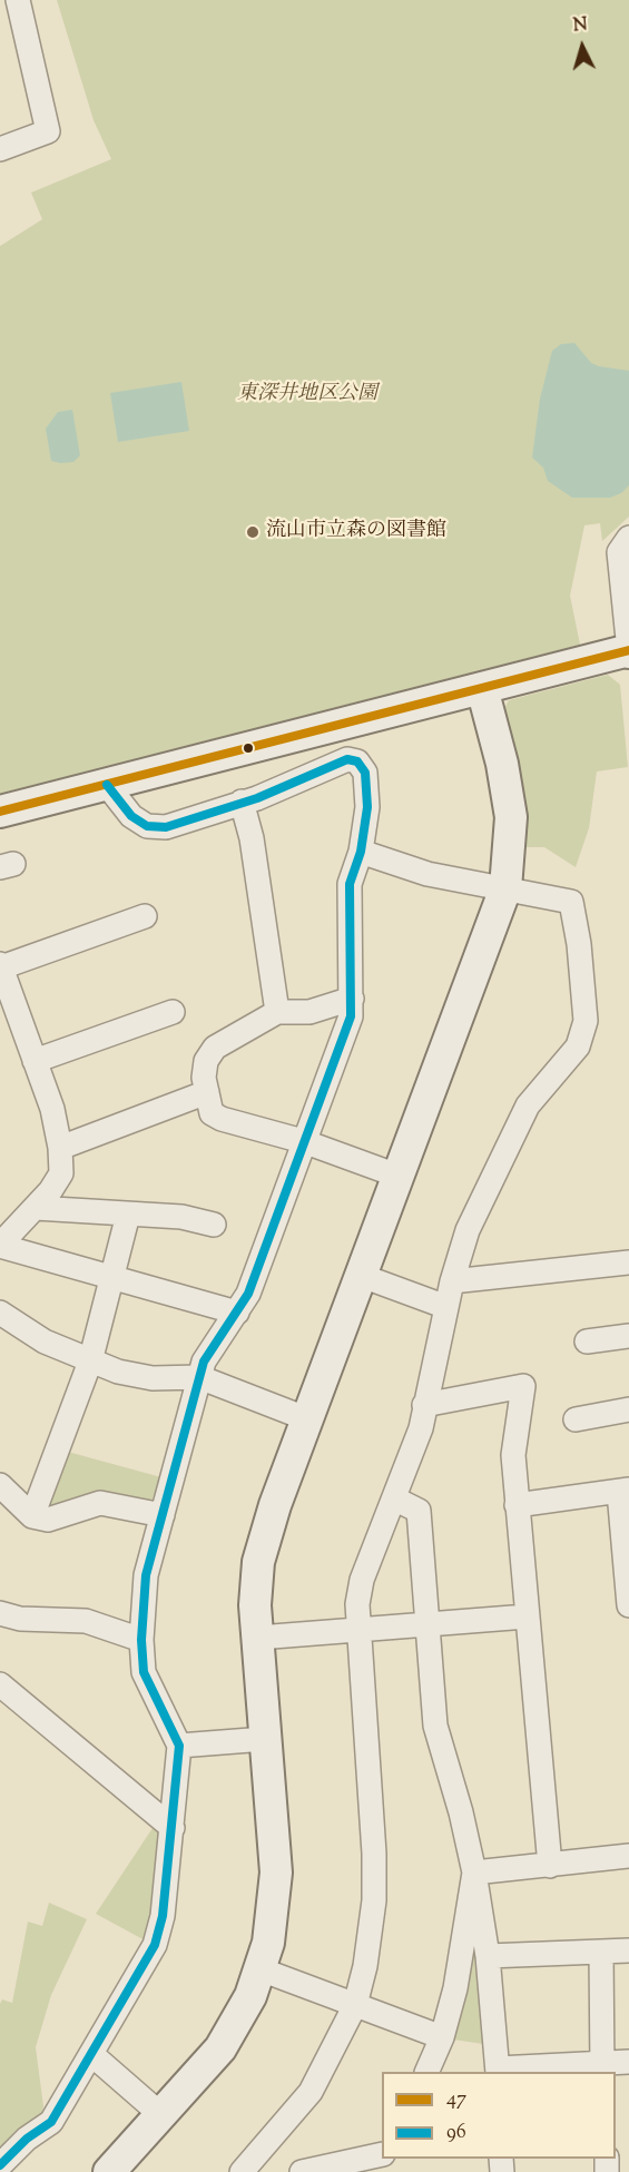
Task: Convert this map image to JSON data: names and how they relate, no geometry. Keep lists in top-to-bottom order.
{
  "parks": ["東深井地区公園"],
  "places": ["流山市立森の図書館"],
  "lines": ["transit line 47", "transit line 96"],
  "legend": ["47", "96"],
  "north": "top"
}
